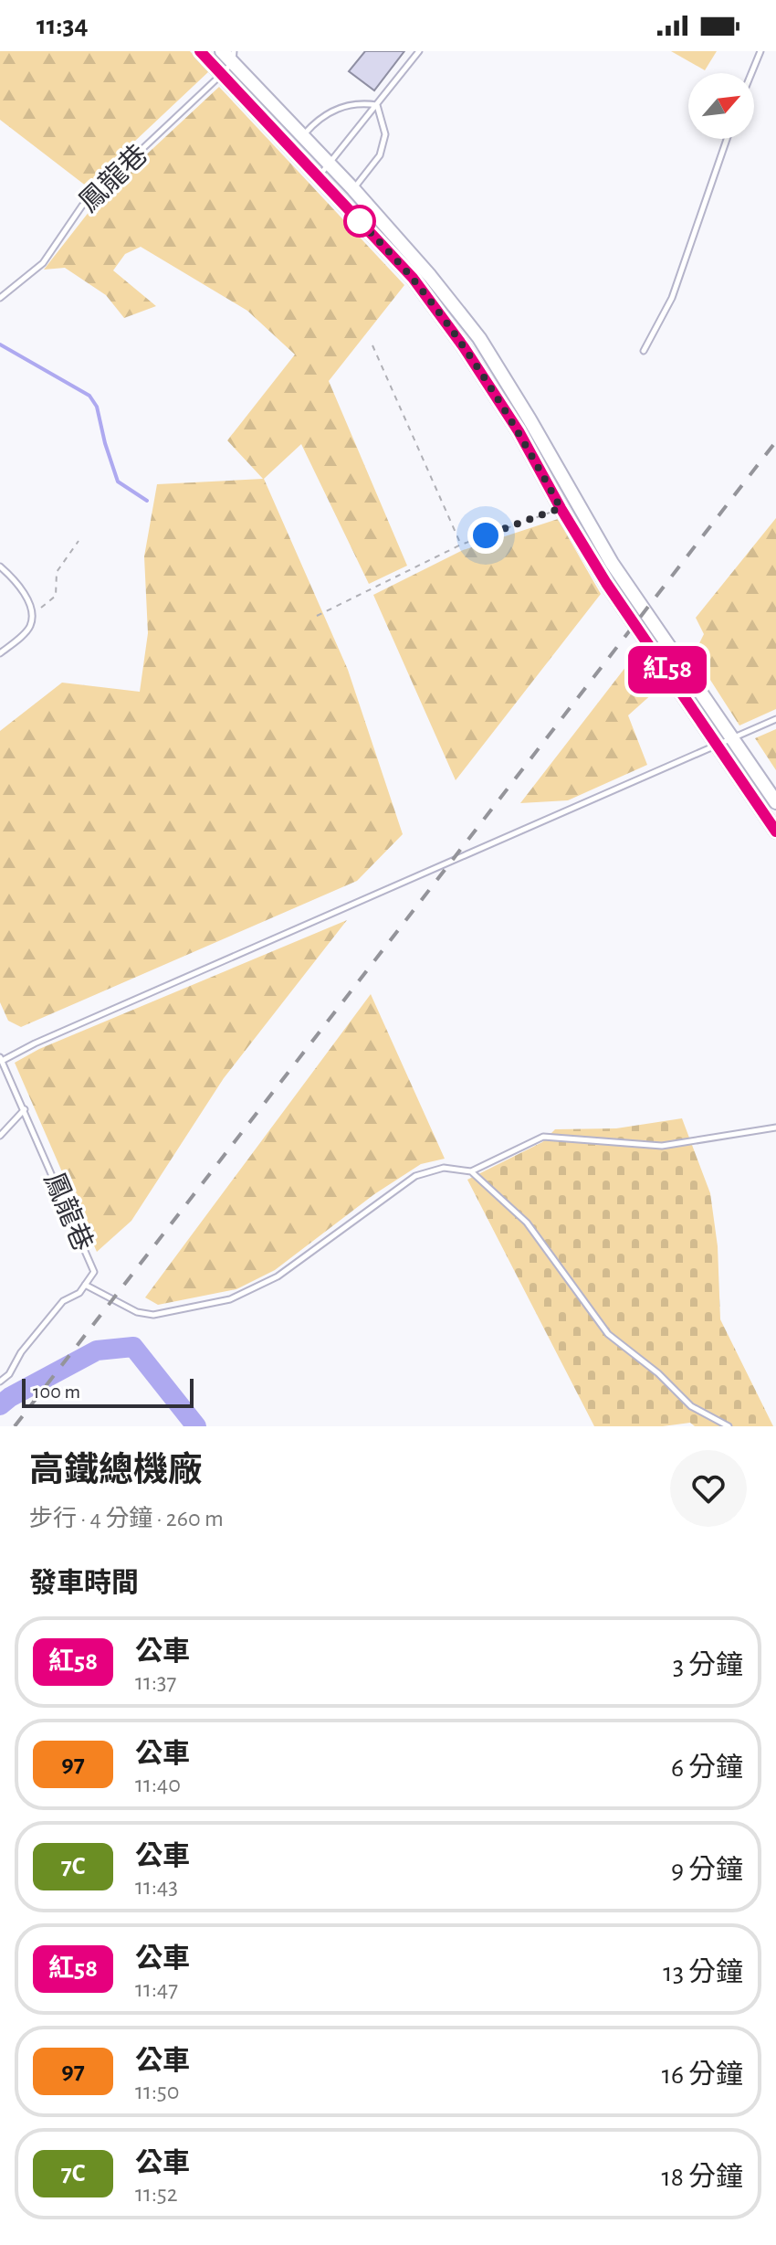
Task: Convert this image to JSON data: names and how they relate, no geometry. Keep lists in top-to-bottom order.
{
  "streets": {
    "lane": ["鳳龍巷"]
  },
  "lines": ["bus line 紅58"],
  "scale_bar": "100 m",
  "north": "top right",
  "page": {
    "status": "11:34",
    "on_map": "紅58",
    "scale": "100 m",
    "heading": [
      ["高鐵總機廠", "步行 · 4 分鐘 · 260 m"],
      "發車時間"
    ],
    "list": [
      {
        "mark": "紅58",
        "name": "公車",
        "note": "11:37",
        "value": "3 分鐘"
      },
      {
        "mark": "97",
        "name": "公車",
        "note": "11:40",
        "value": "6 分鐘"
      },
      {
        "mark": "7C",
        "name": "公車",
        "note": "11:43",
        "value": "9 分鐘"
      },
      {
        "mark": "紅58",
        "name": "公車",
        "note": "11:47",
        "value": "13 分鐘"
      },
      {
        "mark": "97",
        "name": "公車",
        "note": "11:50",
        "value": "16 分鐘"
      },
      {
        "mark": "7C",
        "name": "公車",
        "note": "11:52",
        "value": "18 分鐘"
      }
    ]
  }
}
